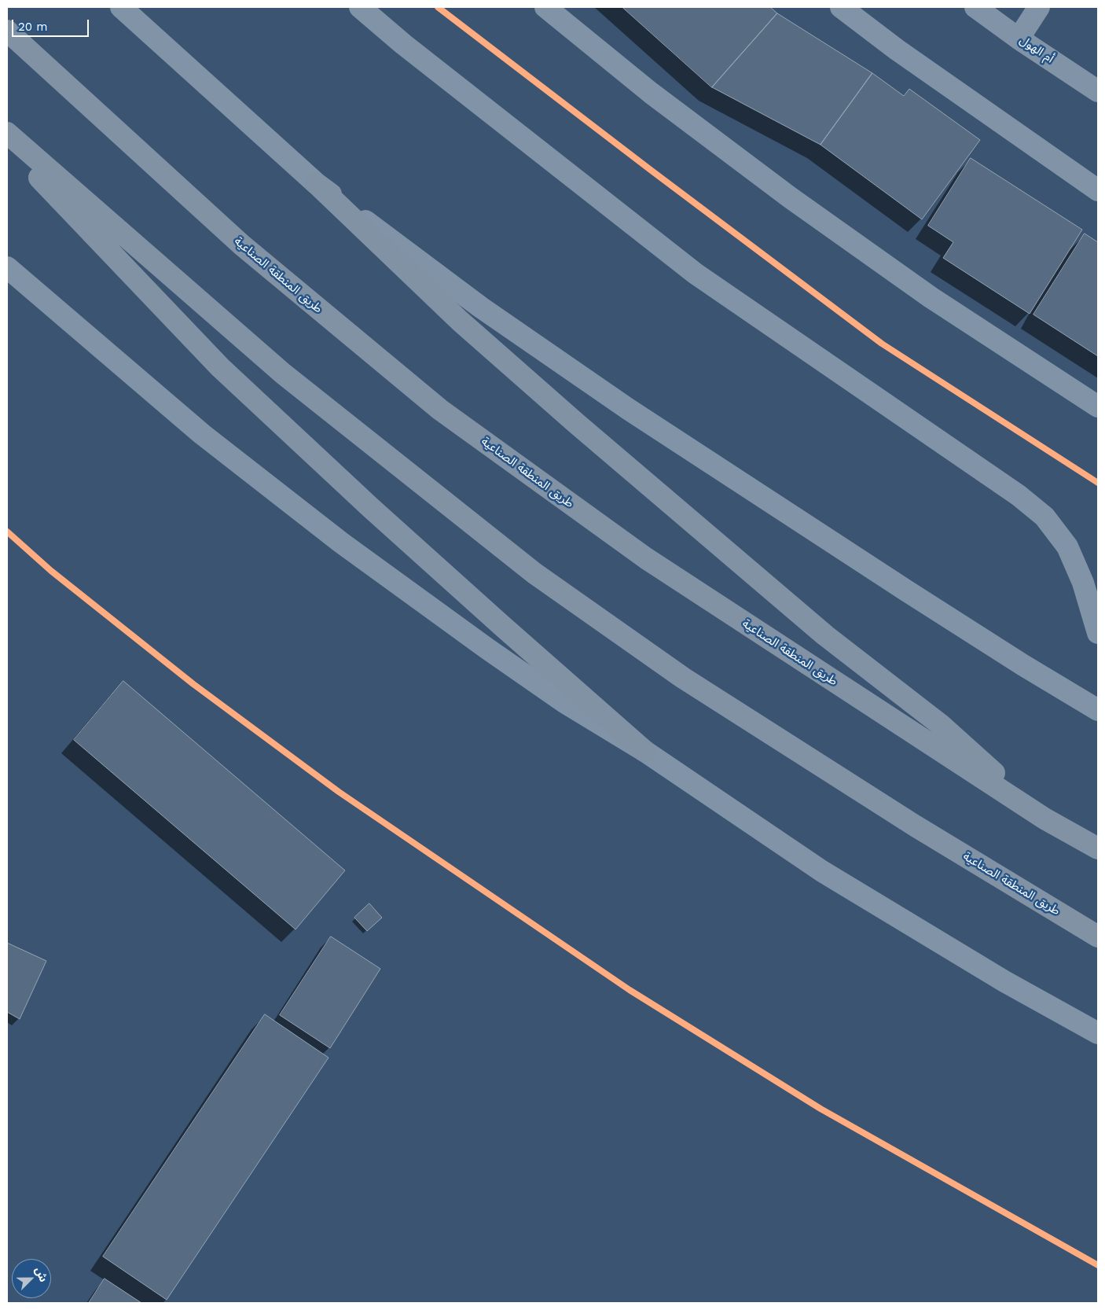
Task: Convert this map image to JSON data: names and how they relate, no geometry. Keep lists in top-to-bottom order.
{
  "streets": {
    "highway": ["طريق المنطقة الصناعية"],
    "street": ["أم الهول"]
  },
  "scale_bar": "20 m",
  "north": "top right"
}
